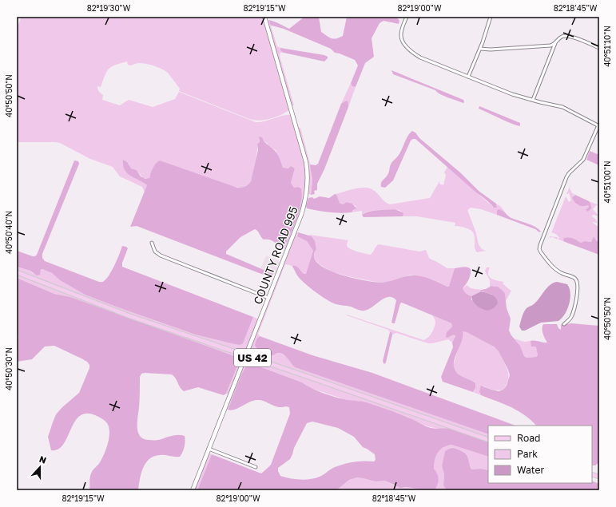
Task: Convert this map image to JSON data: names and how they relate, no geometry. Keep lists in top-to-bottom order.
{
  "streets": {
    "main road": ["US 42"],
    "street": ["COUNTY ROAD 995"]
  },
  "crossings": [
    ["COUNTY ROAD 995", "US 42"]
  ],
  "legend": ["Road", "Park", "Water"],
  "north": "top",
  "coordinates": [
    "82°19'30\"W",
    "82°19'15\"W",
    "82°19'00\"W",
    "82°18'45\"W",
    "40°51'10\"N",
    "40°50'50\"N",
    "40°51'00\"N",
    "40°50'40\"N",
    "40°50'30\"N"
  ]
}
